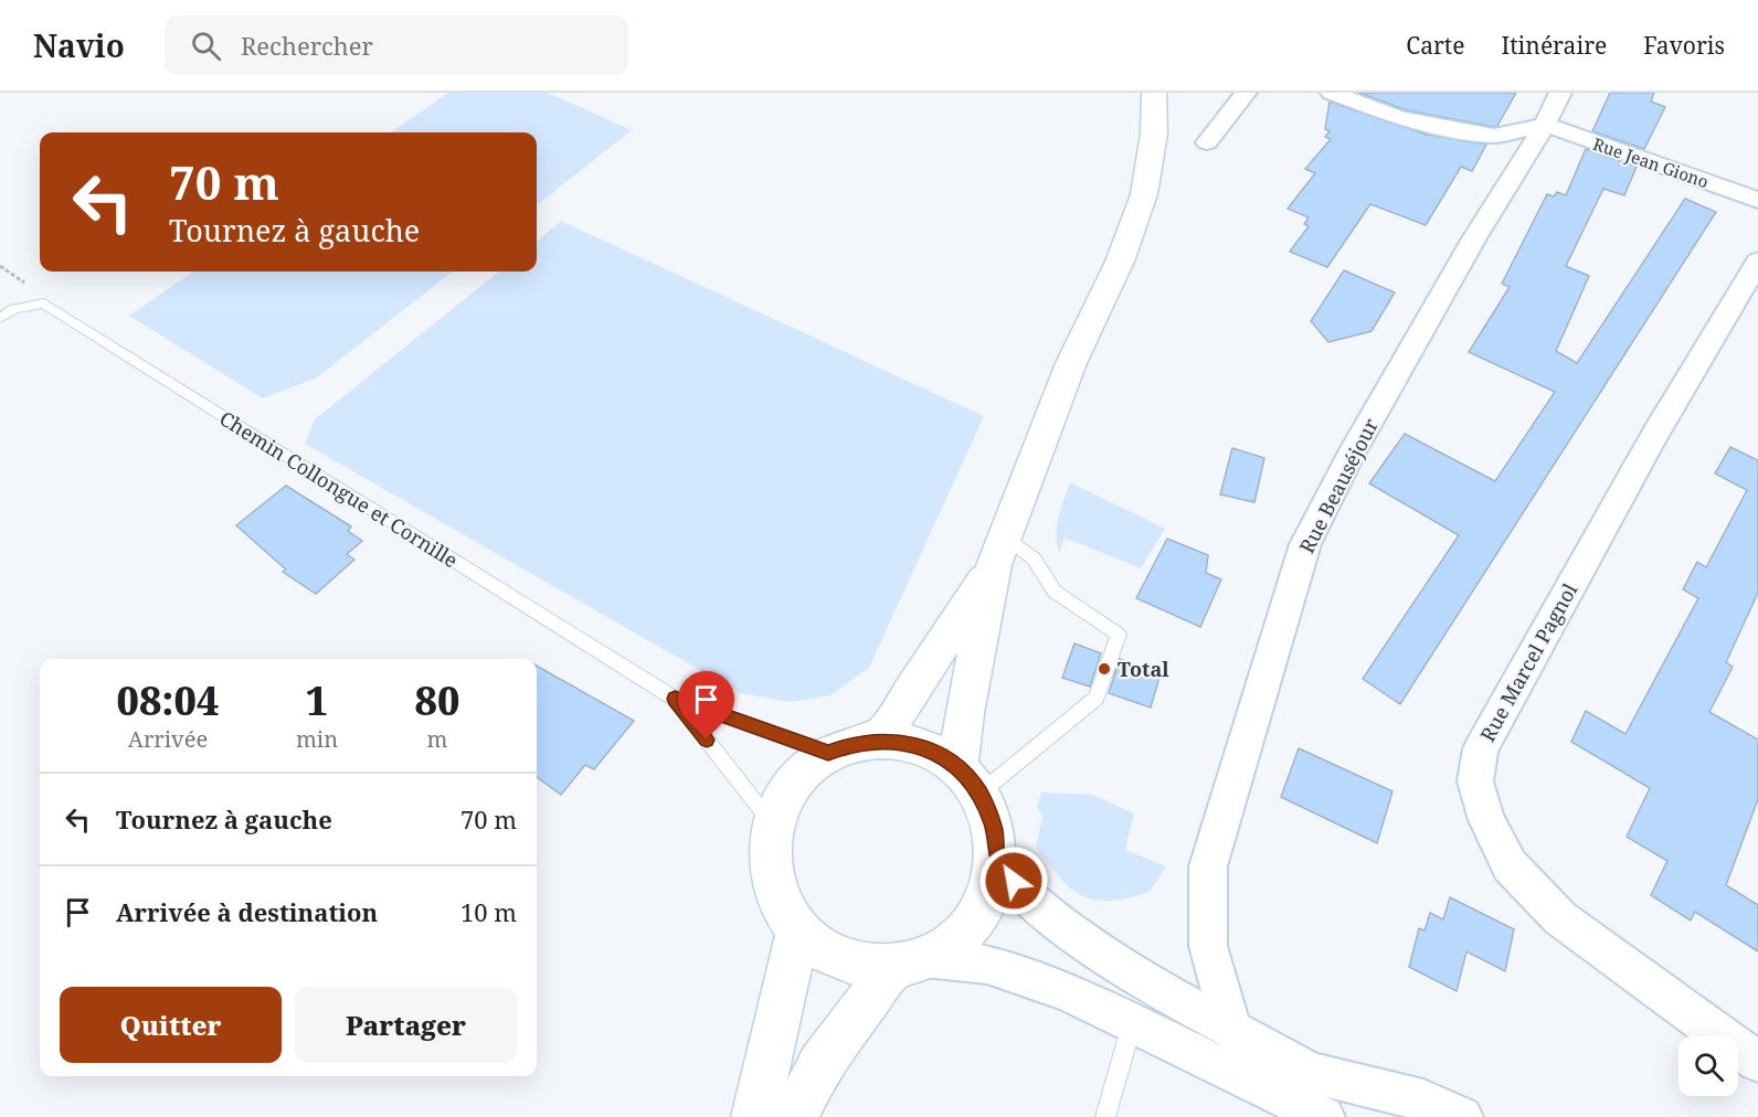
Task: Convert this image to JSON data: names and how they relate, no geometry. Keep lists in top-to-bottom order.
{
  "streets": {
    "street": ["Rue Jean Giono", "Rue Beauséjour", "Rue Marcel Pagnol"],
    "lane": ["Chemin Collongue et Cornille"]
  },
  "crossings": [
    ["Rue Jean Giono", "Rue Beauséjour"]
  ],
  "places": ["Total"],
  "page": {
    "header": "Navio",
    "search": "Rechercher",
    "nav": ["Carte", "Itinéraire", "Favoris"],
    "turn": ["70 m", "Tournez à gauche"],
    "eta": [
      "08:04",
      "Arrivée",
      "1",
      "min",
      "80",
      "m"
    ],
    "list": [
      {
        "name": "Tournez à gauche",
        "value": "70 m"
      },
      {
        "name": "Arrivée à destination",
        "value": "10 m"
      }
    ],
    "buttons": ["Quitter", "Partager"]
  }
}
